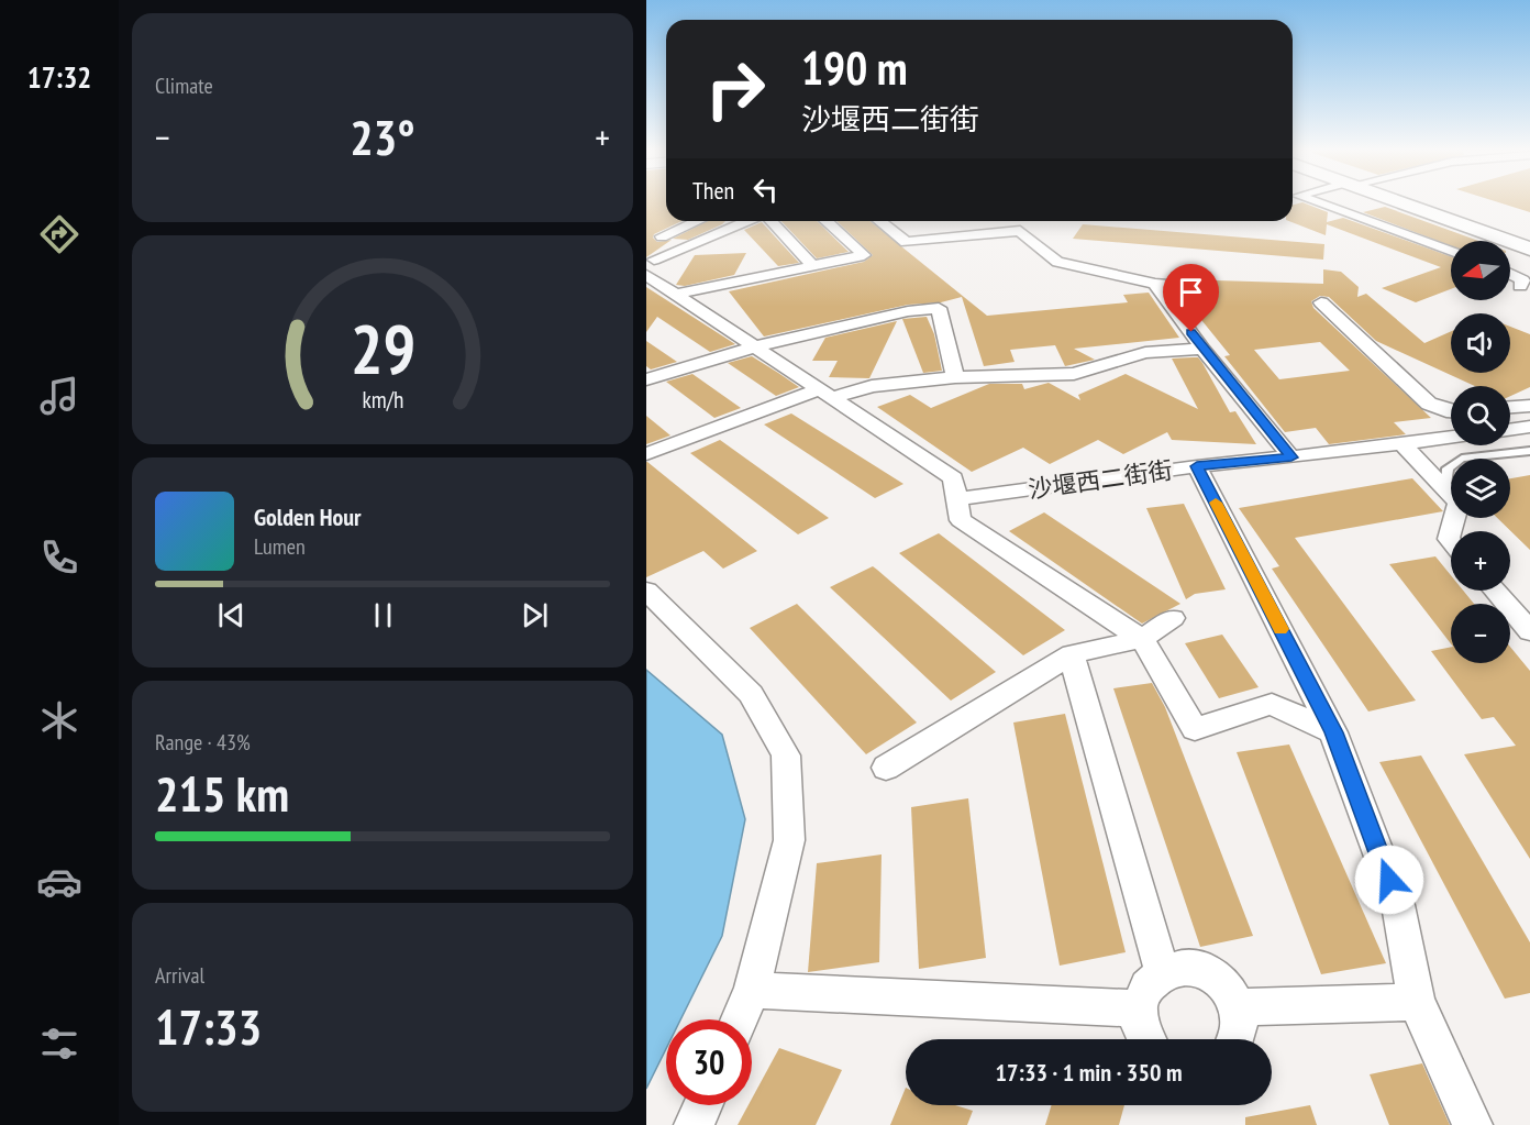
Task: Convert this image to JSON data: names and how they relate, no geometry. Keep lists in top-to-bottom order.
{
  "streets": {
    "street": ["沙堰西二街街"]
  },
  "north": "left",
  "page": {
    "tabs": "17:32",
    "tile": [
      "Climate",
      ["Range · 43%", "215 km"],
      ["Arrival", "17:33"]
    ],
    "turn": ["190 m", "沙堰西二街街"],
    "heat": ["−", "23°", "+"],
    "then": "Then",
    "map_buttons": ["+", "−"],
    "song": ["Golden Hour", "Lumen"],
    "limit": "30",
    "trip": "17:33 · 1 min · 350 m",
    "gauge": ["29", "km/h"]
  }
}
